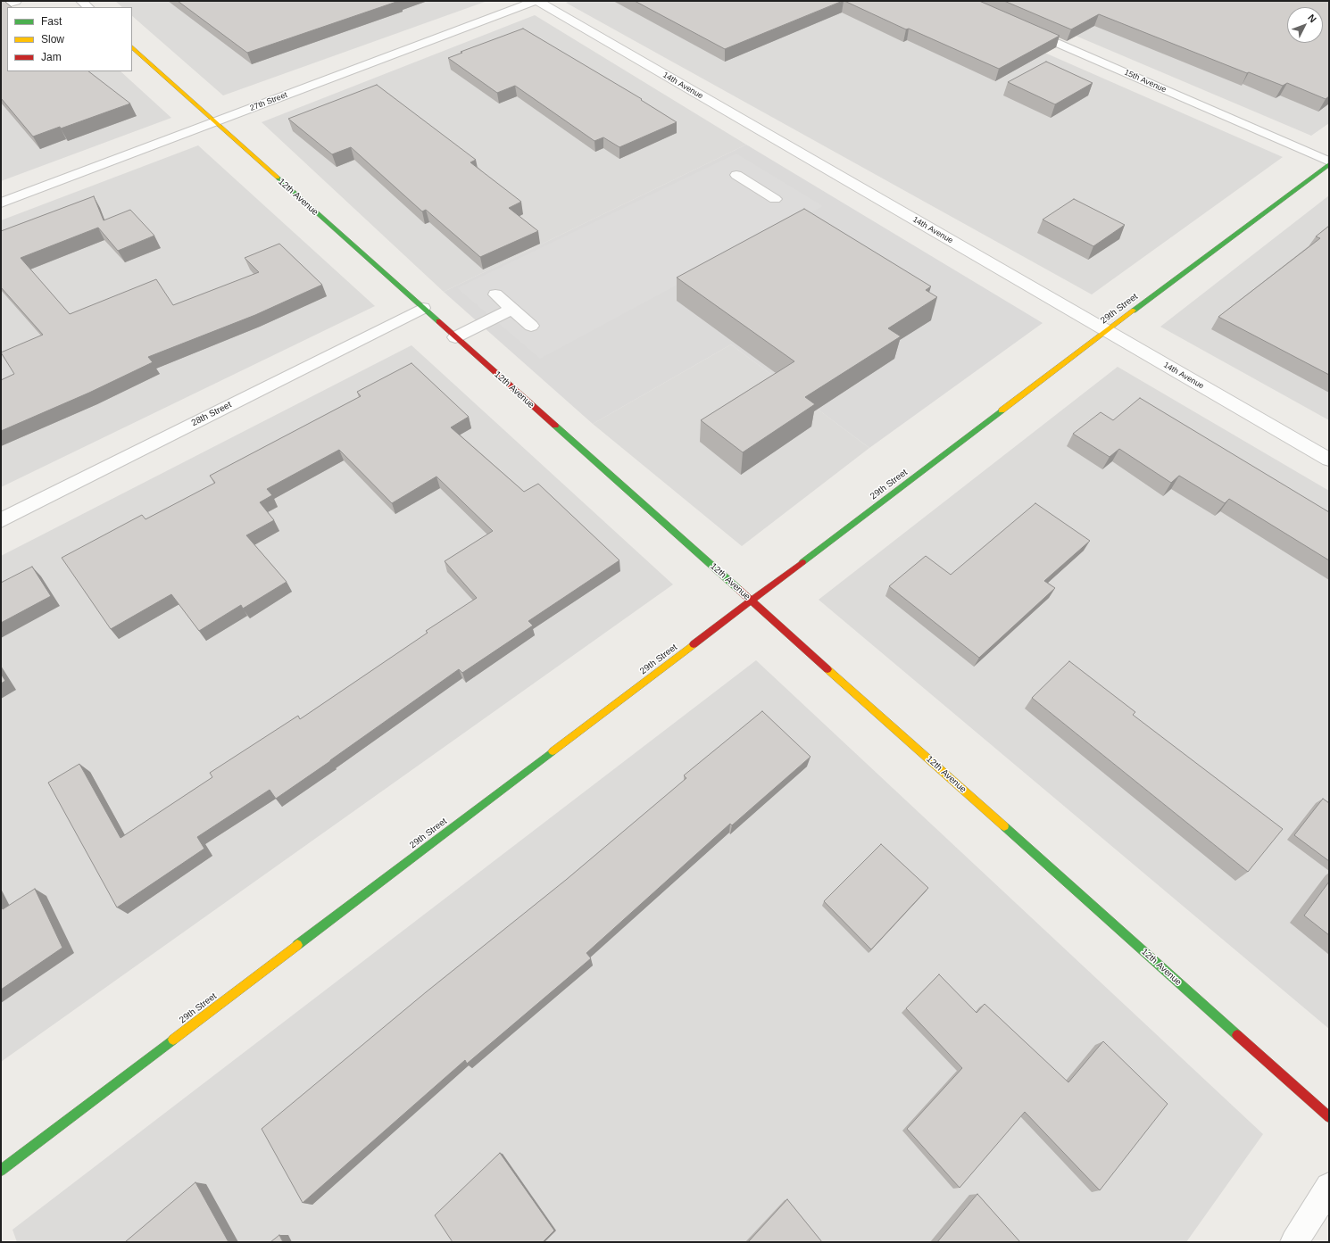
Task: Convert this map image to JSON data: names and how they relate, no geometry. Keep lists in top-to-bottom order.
{
  "streets": {
    "street": [
      "15th Avenue",
      "14th Avenue",
      "27th Street",
      "12th Avenue",
      "29th Street",
      "28th Street"
    ]
  },
  "crossings": [
    ["15th Avenue", "29th Street"],
    ["14th Avenue", "27th Street"],
    ["14th Avenue", "29th Street"],
    ["27th Street", "12th Avenue"],
    ["12th Avenue", "29th Street"],
    ["12th Avenue", "28th Street"]
  ],
  "legend": ["Fast", "Slow", "Jam"],
  "north": "top right"
}
